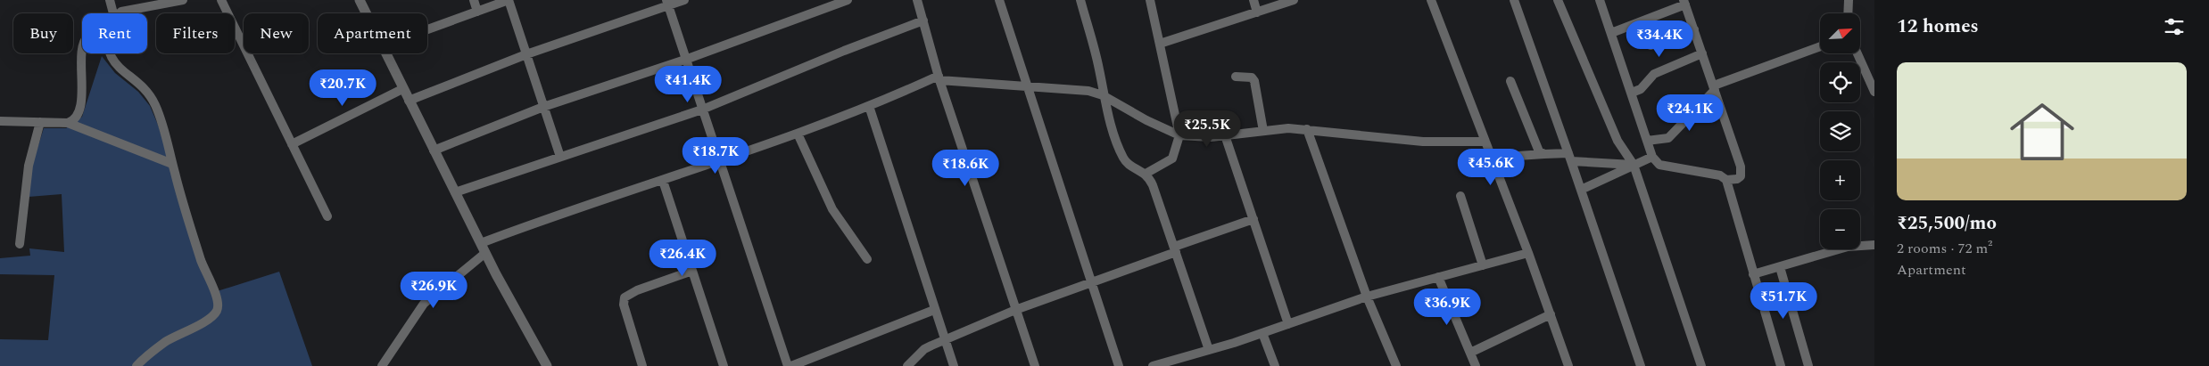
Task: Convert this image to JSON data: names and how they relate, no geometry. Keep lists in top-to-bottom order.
{
  "north": "top right",
  "page": {
    "heading": "12 homes",
    "map_buttons": ["+", "−"],
    "chip": [
      "Buy",
      "Rent",
      "Filters",
      "New",
      "Apartment"
    ],
    "price": [
      "₹34.4K",
      "₹41.4K",
      "₹20.7K",
      "₹24.1K",
      "₹25.5K",
      "₹18.7K",
      "₹45.6K",
      "₹18.6K",
      "₹26.4K",
      "₹26.9K",
      "₹51.7K",
      "₹36.9K"
    ],
    "list": [
      {
        "name": "₹25,500/mo",
        "note": "2 rooms · 72 m² · Apartment"
      }
    ]
  }
}
